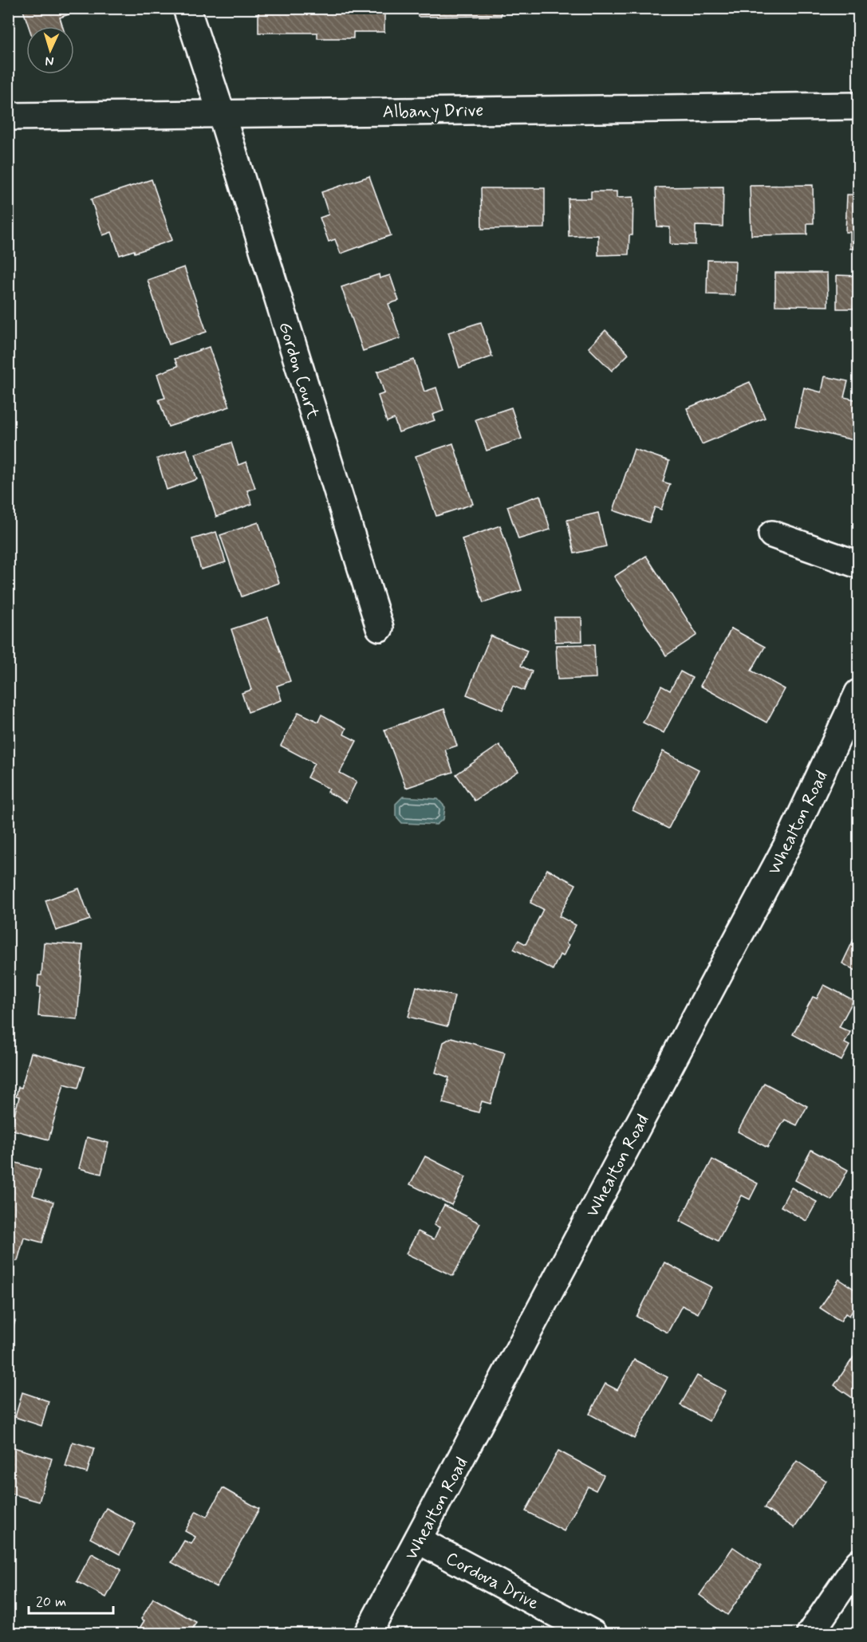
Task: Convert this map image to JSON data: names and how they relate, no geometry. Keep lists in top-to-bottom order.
{
  "streets": {
    "street": [
      "Albany Drive",
      "Gordon Court",
      "Whealton Road",
      "Cordova Drive"
    ]
  },
  "crossings": [
    ["Albany Drive", "Gordon Court"],
    ["Whealton Road", "Cordova Drive"]
  ],
  "scale_bar": "20 m",
  "north": "bottom"
}
